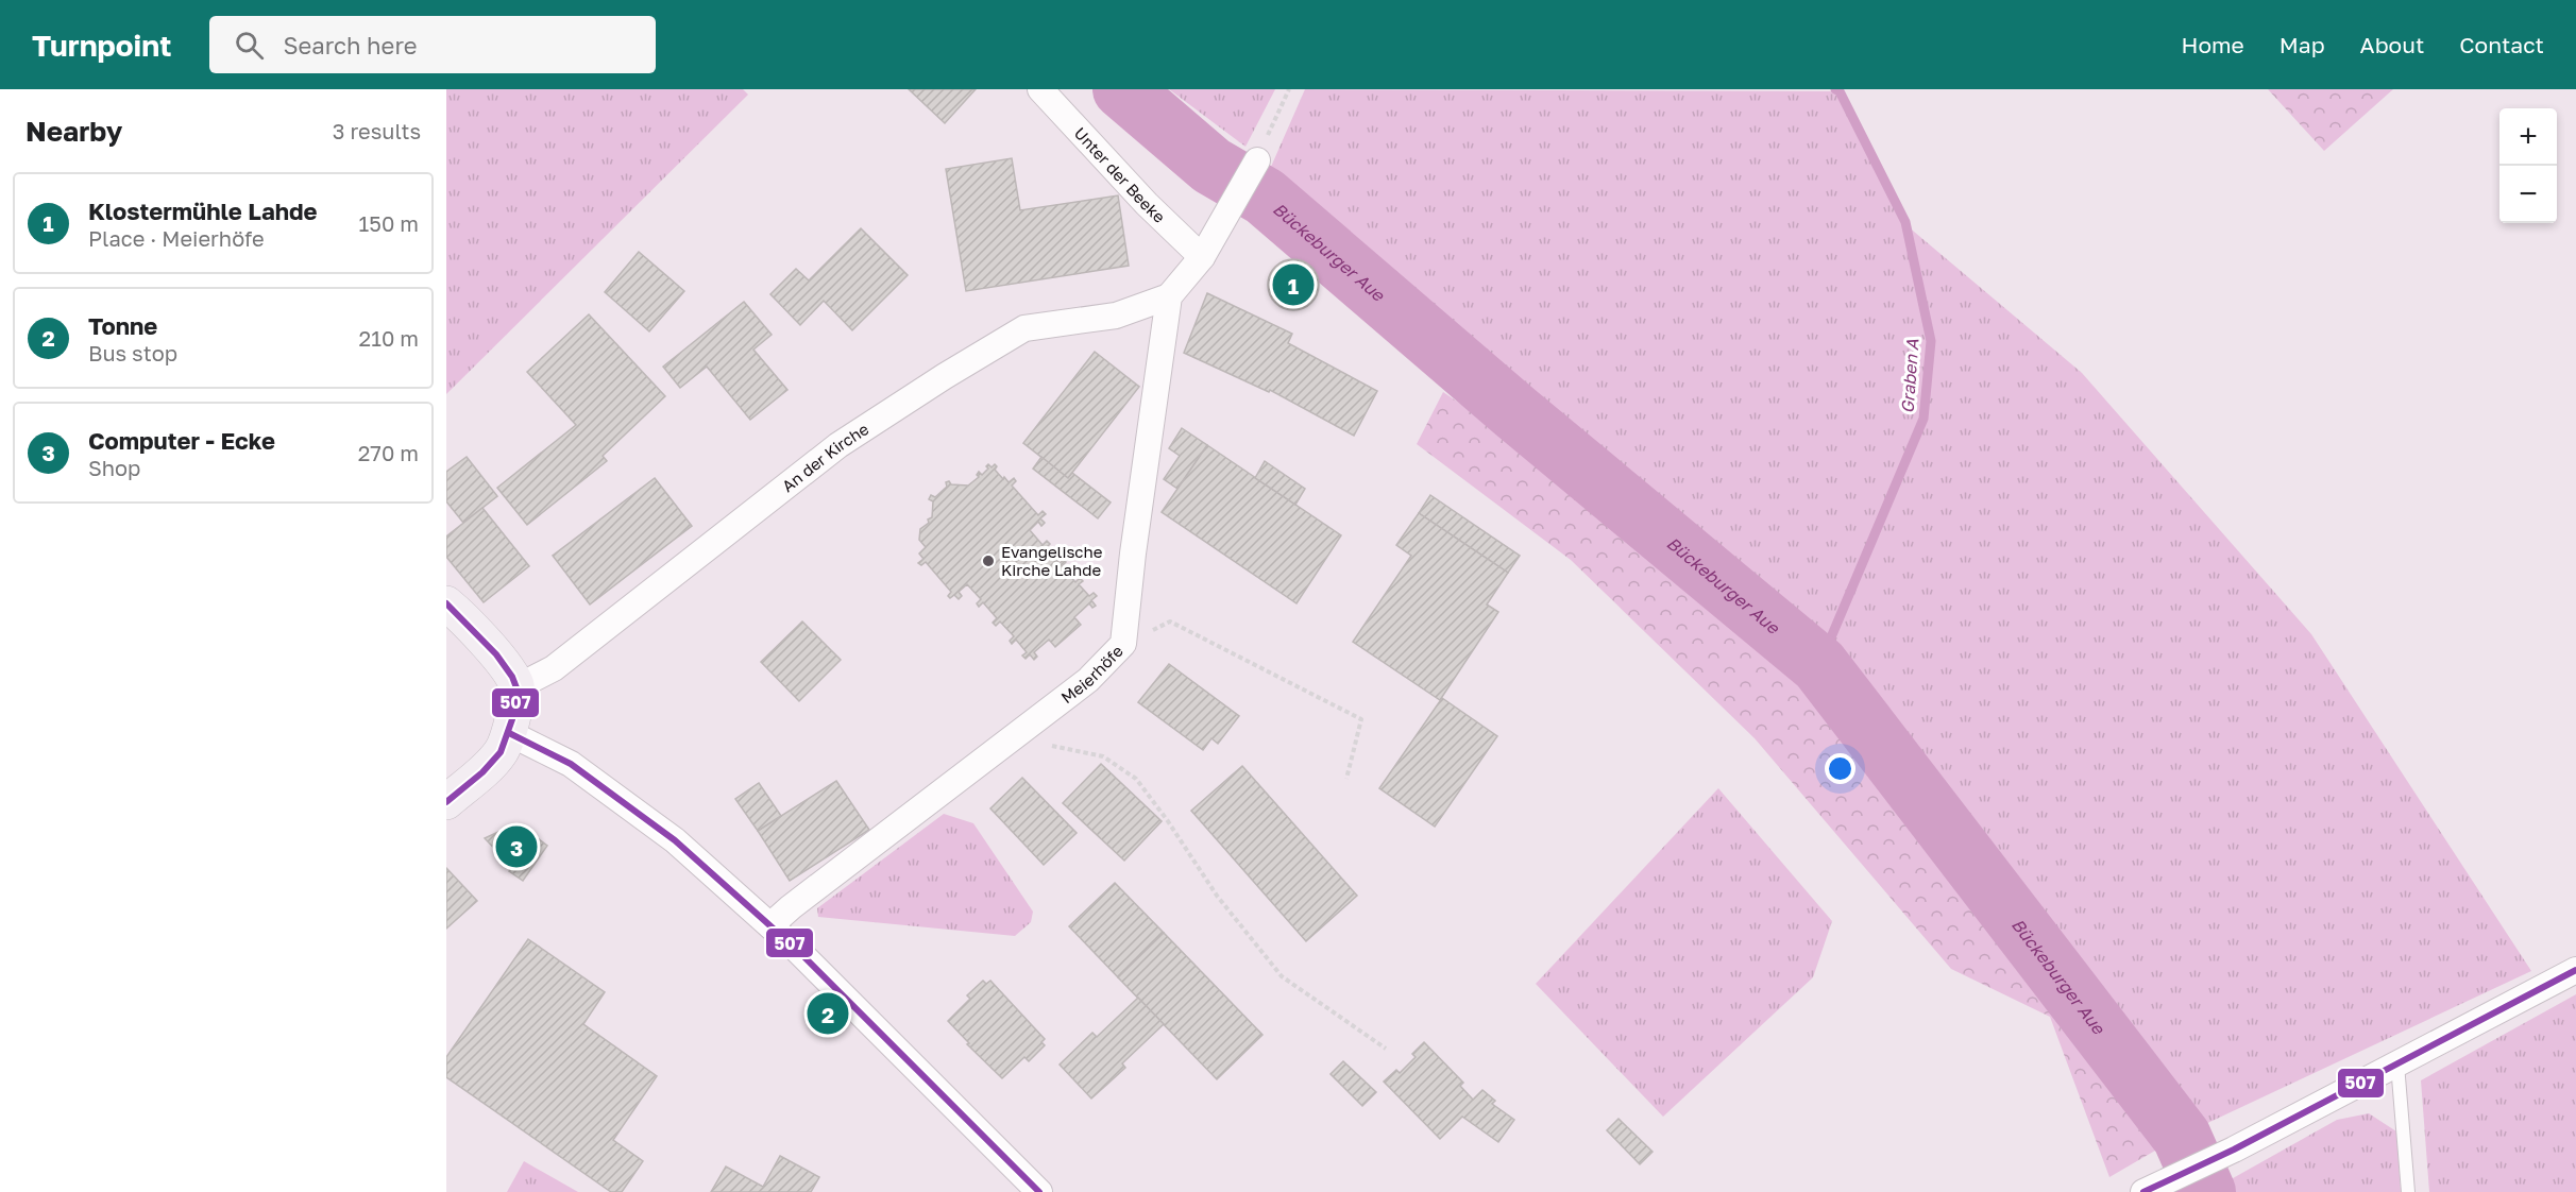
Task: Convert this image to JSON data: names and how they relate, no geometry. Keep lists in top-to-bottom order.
{
  "streets": {
    "street": ["Unter der Beeke", "An der Kirche", "Meierhöfe"]
  },
  "crossings": [
    ["An der Kirche", "Meierhöfe"]
  ],
  "water": ["Bückeburger Aue", "Graben A"],
  "places": ["Evangelische Kirche Lahde"],
  "lines": ["transit line 507"],
  "page": {
    "header": "Turnpoint",
    "search": "Search here",
    "nav": [
      "Home",
      "Map",
      "About",
      "Contact"
    ],
    "heading": ["Nearby", "3 results"],
    "map_buttons": ["+", "−"],
    "list": [
      {
        "mark": "1",
        "name": "Klostermühle Lahde",
        "note": "Place · Meierhöfe",
        "value": "150 m"
      },
      {
        "mark": "2",
        "name": "Tonne",
        "note": "Bus stop",
        "value": "210 m"
      },
      {
        "mark": "3",
        "name": "Computer - Ecke",
        "note": "Shop",
        "value": "270 m"
      }
    ],
    "pins": ["1", "3", "2"]
  }
}
